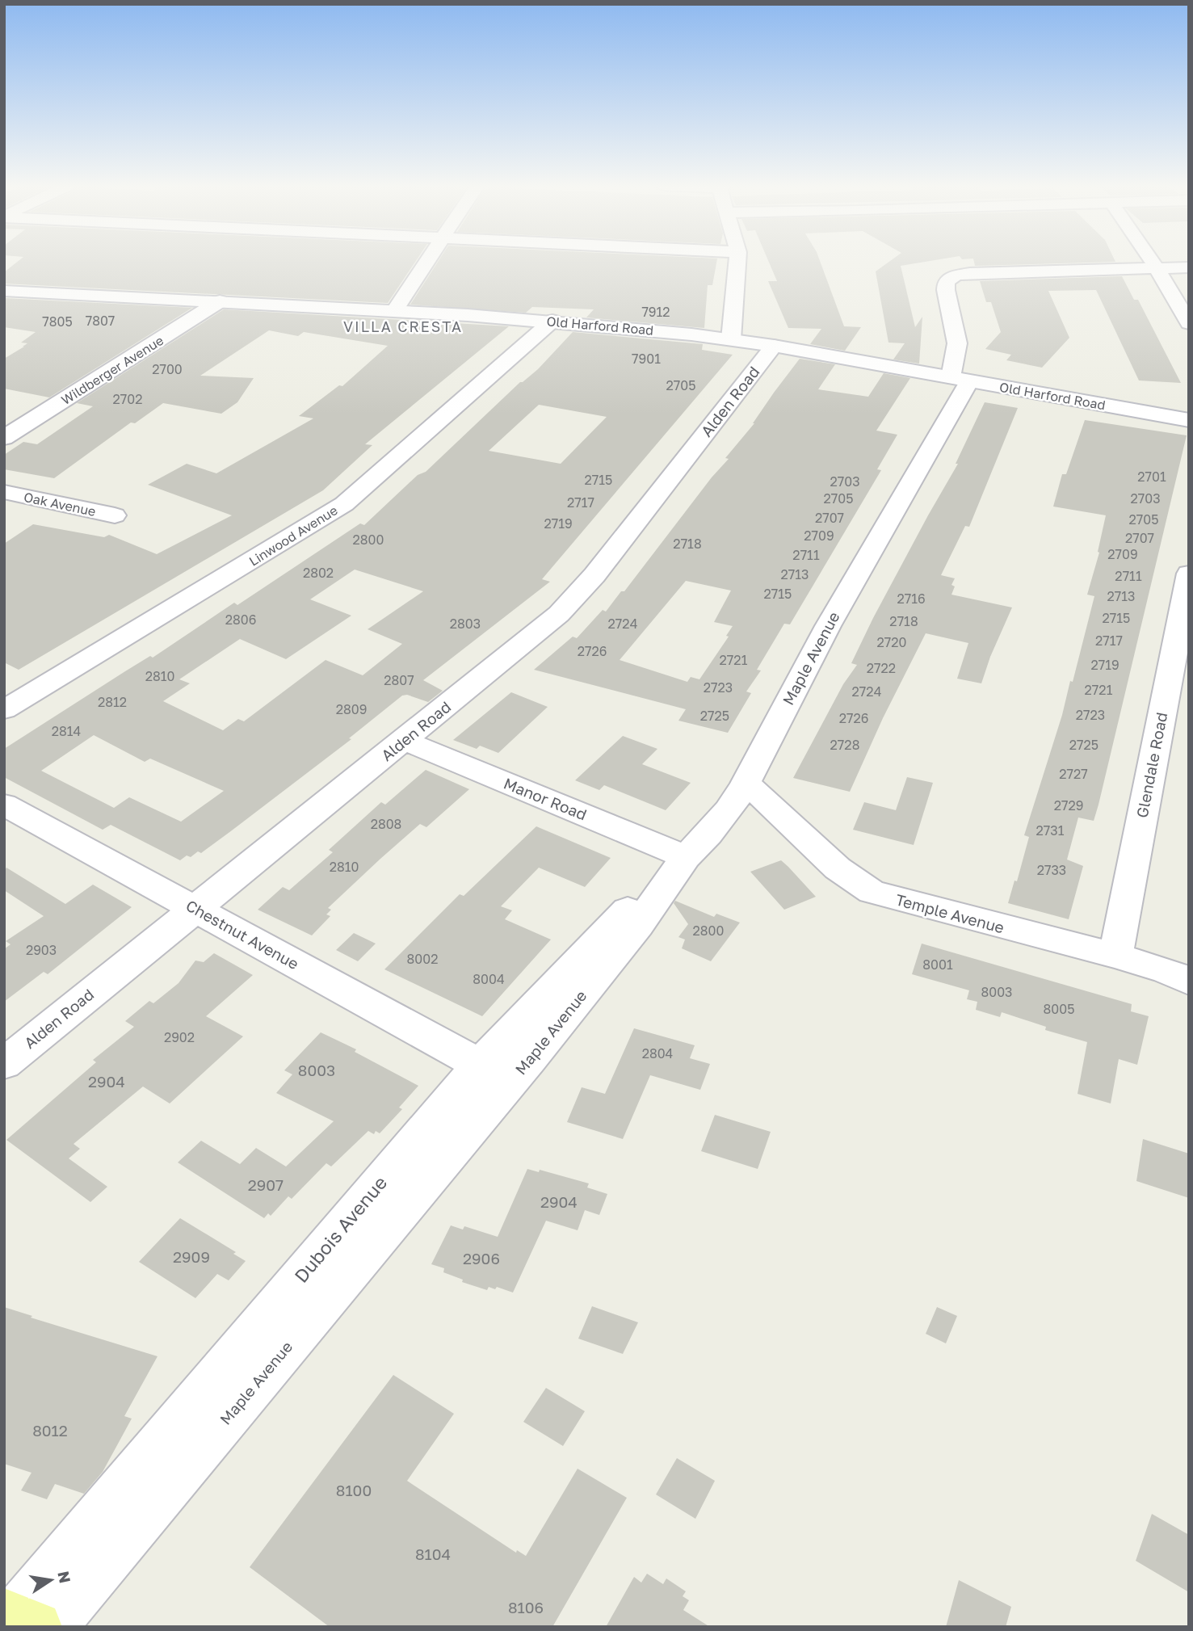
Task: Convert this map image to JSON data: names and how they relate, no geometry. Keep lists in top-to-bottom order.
{
  "streets": {
    "street": [
      "Old Harford Road",
      "Wildberger Avenue",
      "Alden Road",
      "Oak Avenue",
      "Linwood Avenue",
      "Maple Avenue",
      "Glendale Road",
      "Manor Road",
      "Temple Avenue",
      "Chestnut Avenue",
      "Dubois Avenue"
    ]
  },
  "crossings": [
    ["Old Harford Road", "Wildberger Avenue"],
    ["Old Harford Road", "Alden Road"],
    ["Old Harford Road", "Linwood Avenue"],
    ["Old Harford Road", "Maple Avenue"],
    ["Alden Road", "Manor Road"],
    ["Alden Road", "Chestnut Avenue"],
    ["Maple Avenue", "Manor Road"],
    ["Maple Avenue", "Temple Avenue"],
    ["Maple Avenue", "Dubois Avenue"],
    ["Glendale Road", "Temple Avenue"],
    ["Chestnut Avenue", "Dubois Avenue"]
  ],
  "districts": ["VILLA CRESTA"],
  "house_numbers": [
    "7912",
    "7807",
    "7805",
    "7901",
    "2700",
    "2705",
    "2702",
    "2701",
    "2715",
    "2703",
    "2705",
    "2703",
    "2717",
    "2707",
    "2705",
    "2719",
    "2709",
    "2707",
    "2800",
    "2718",
    "2709",
    "2711",
    "2802",
    "2713",
    "2711",
    "2715",
    "2713",
    "2716",
    "2715",
    "2806",
    "2718",
    "2803",
    "2724",
    "2717",
    "2720",
    "2726",
    "2721",
    "2719",
    "2722",
    "2810",
    "2807",
    "2723",
    "2721",
    "2724",
    "2812",
    "2809",
    "2723",
    "2725",
    "2726",
    "2814",
    "2728",
    "2725",
    "2727",
    "2729",
    "2808",
    "2731",
    "2810",
    "2733",
    "2800",
    "2903",
    "8002",
    "8001",
    "8004",
    "8003",
    "8005",
    "2902",
    "2804",
    "8003",
    "2904",
    "2907",
    "2904",
    "2909",
    "2906",
    "8012",
    "8100",
    "8104",
    "8106"
  ],
  "north": "right"
}
